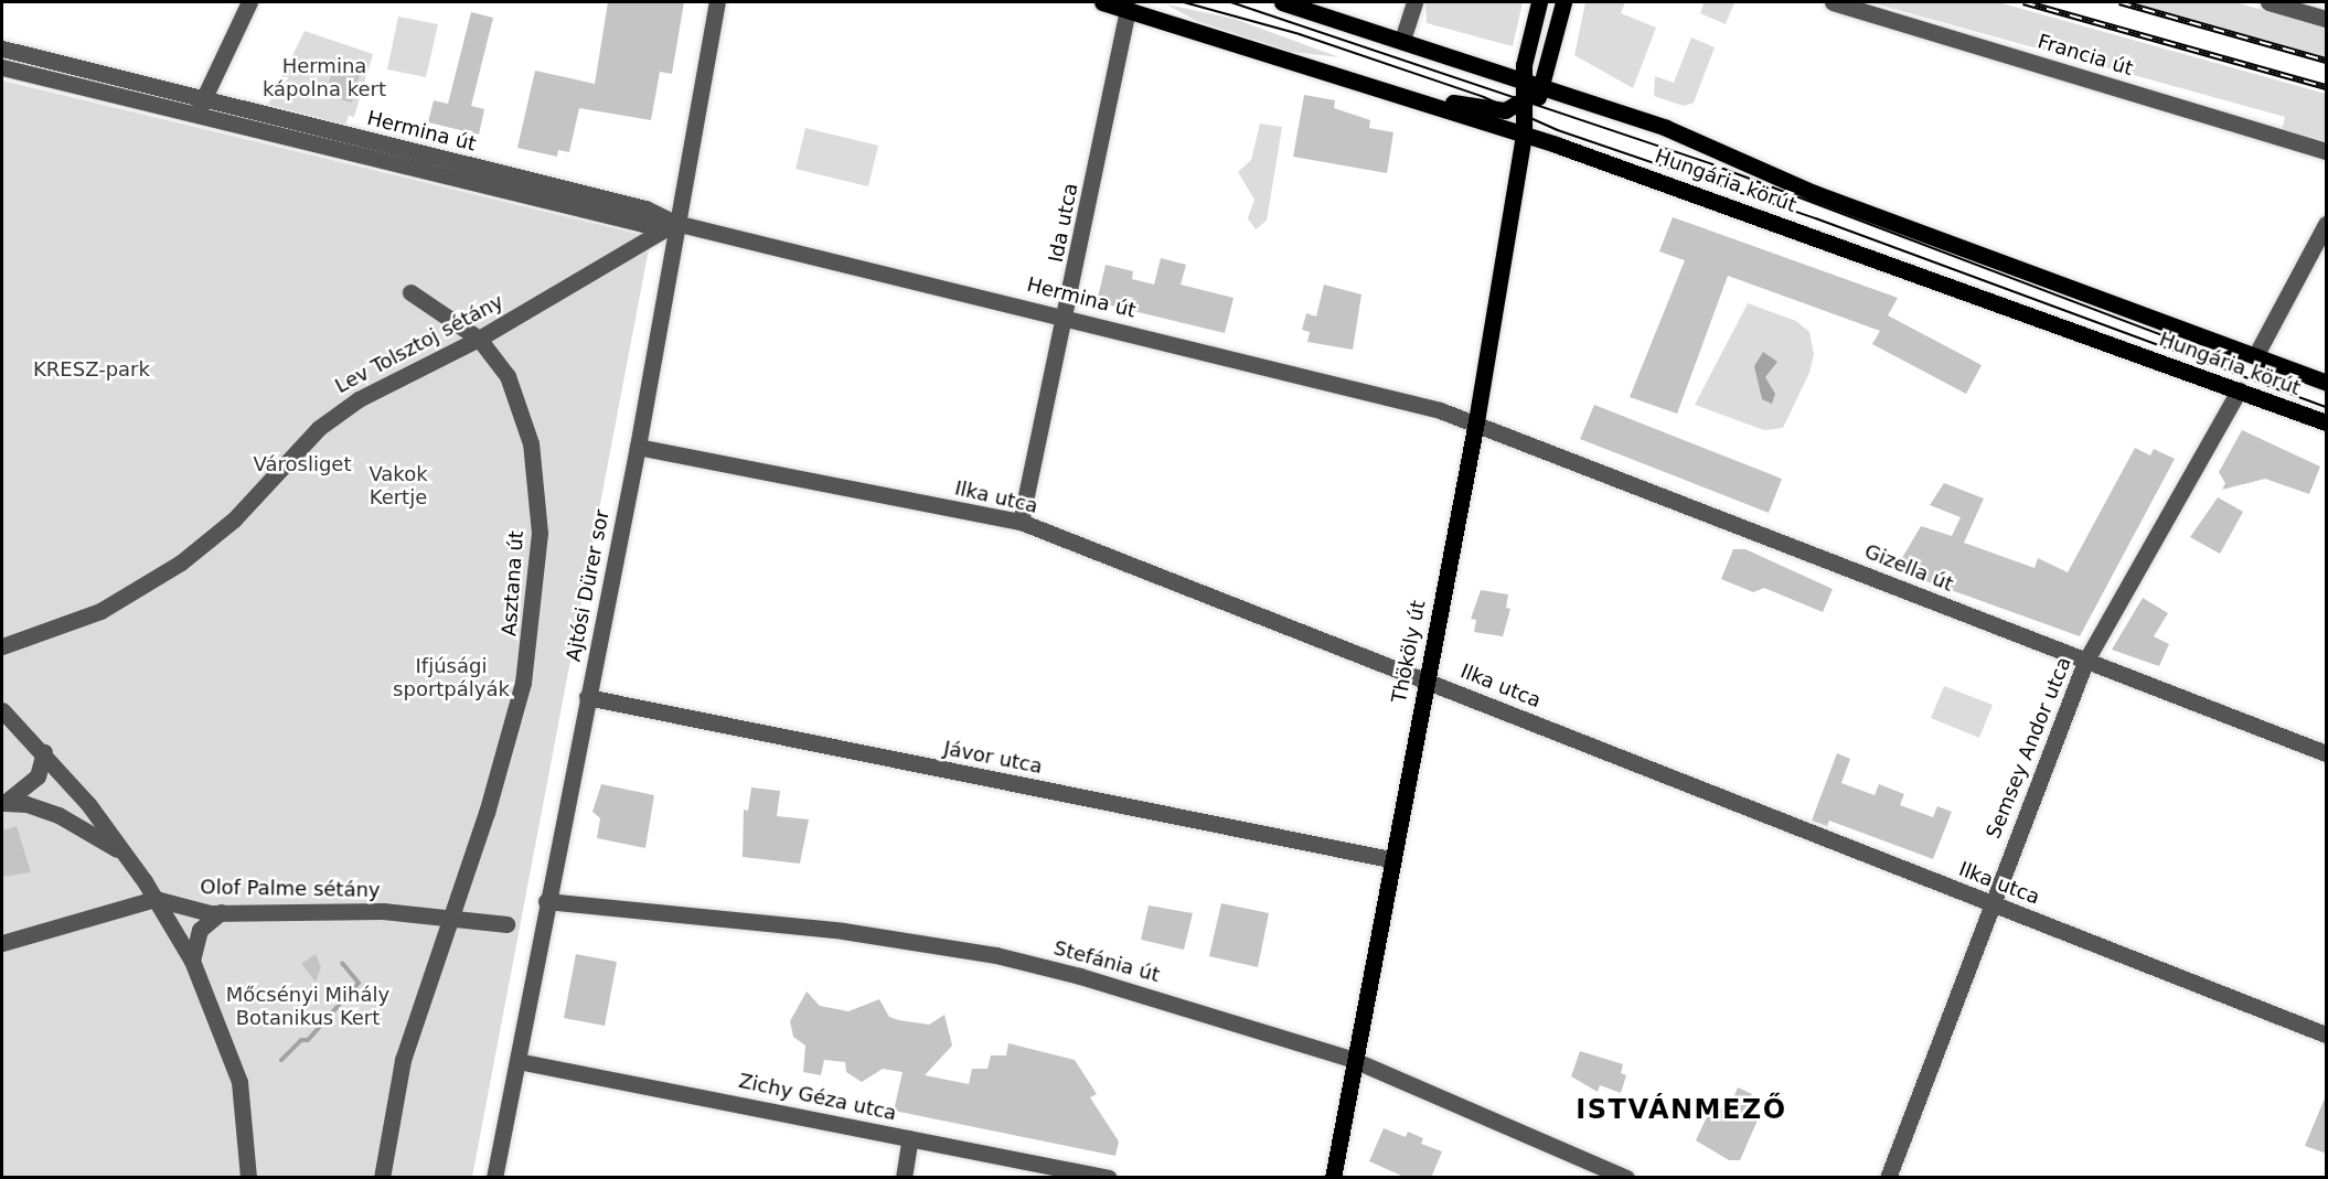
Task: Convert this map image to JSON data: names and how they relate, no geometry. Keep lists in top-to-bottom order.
{
  "streets": {
    "main road": ["Hungária körút", "Thököly út"],
    "street": [
      "Francia út",
      "Hermina út",
      "Ida utca",
      "Lev Tolsztoj sétány",
      "Ilka utca",
      "Gizella út",
      "Asztana út",
      "Ajtósi Dürer sor",
      "Semsey Andor utca",
      "Jávor utca",
      "Olof Palme sétány",
      "Stefánia út",
      "Zichy Géza utca"
    ]
  },
  "crossings": [
    ["Hermina út", "Ida utca"],
    ["Hermina út", "Lev Tolsztoj sétány"],
    ["Hermina út", "Gizella út"],
    ["Hermina út", "Ajtósi Dürer sor"],
    ["Hermina út", "Thököly út"],
    ["Hungária körút", "Ida utca"],
    ["Hungária körút", "Thököly út"],
    ["Hungária körút", "Semsey Andor utca"],
    ["Ida utca", "Ilka utca"],
    ["Lev Tolsztoj sétány", "Asztana út"],
    ["Lev Tolsztoj sétány", "Ajtósi Dürer sor"],
    ["Ilka utca", "Ajtósi Dürer sor"],
    ["Ilka utca", "Thököly út"],
    ["Ilka utca", "Semsey Andor utca"],
    ["Gizella út", "Thököly út"],
    ["Gizella út", "Semsey Andor utca"],
    ["Asztana út", "Olof Palme sétány"],
    ["Ajtósi Dürer sor", "Jávor utca"],
    ["Ajtósi Dürer sor", "Stefánia út"],
    ["Ajtósi Dürer sor", "Zichy Géza utca"],
    ["Thököly út", "Jávor utca"],
    ["Thököly út", "Stefánia út"]
  ],
  "districts": ["ISTVÁNMEZŐ"],
  "parks": [
    "Hermina kápolna kert",
    "KRESZ-park",
    "Városliget",
    "Vakok Kertje",
    "Ifjúsági sportpályák",
    "Mőcsényi Mihály Botanikus Kert"
  ]
}
